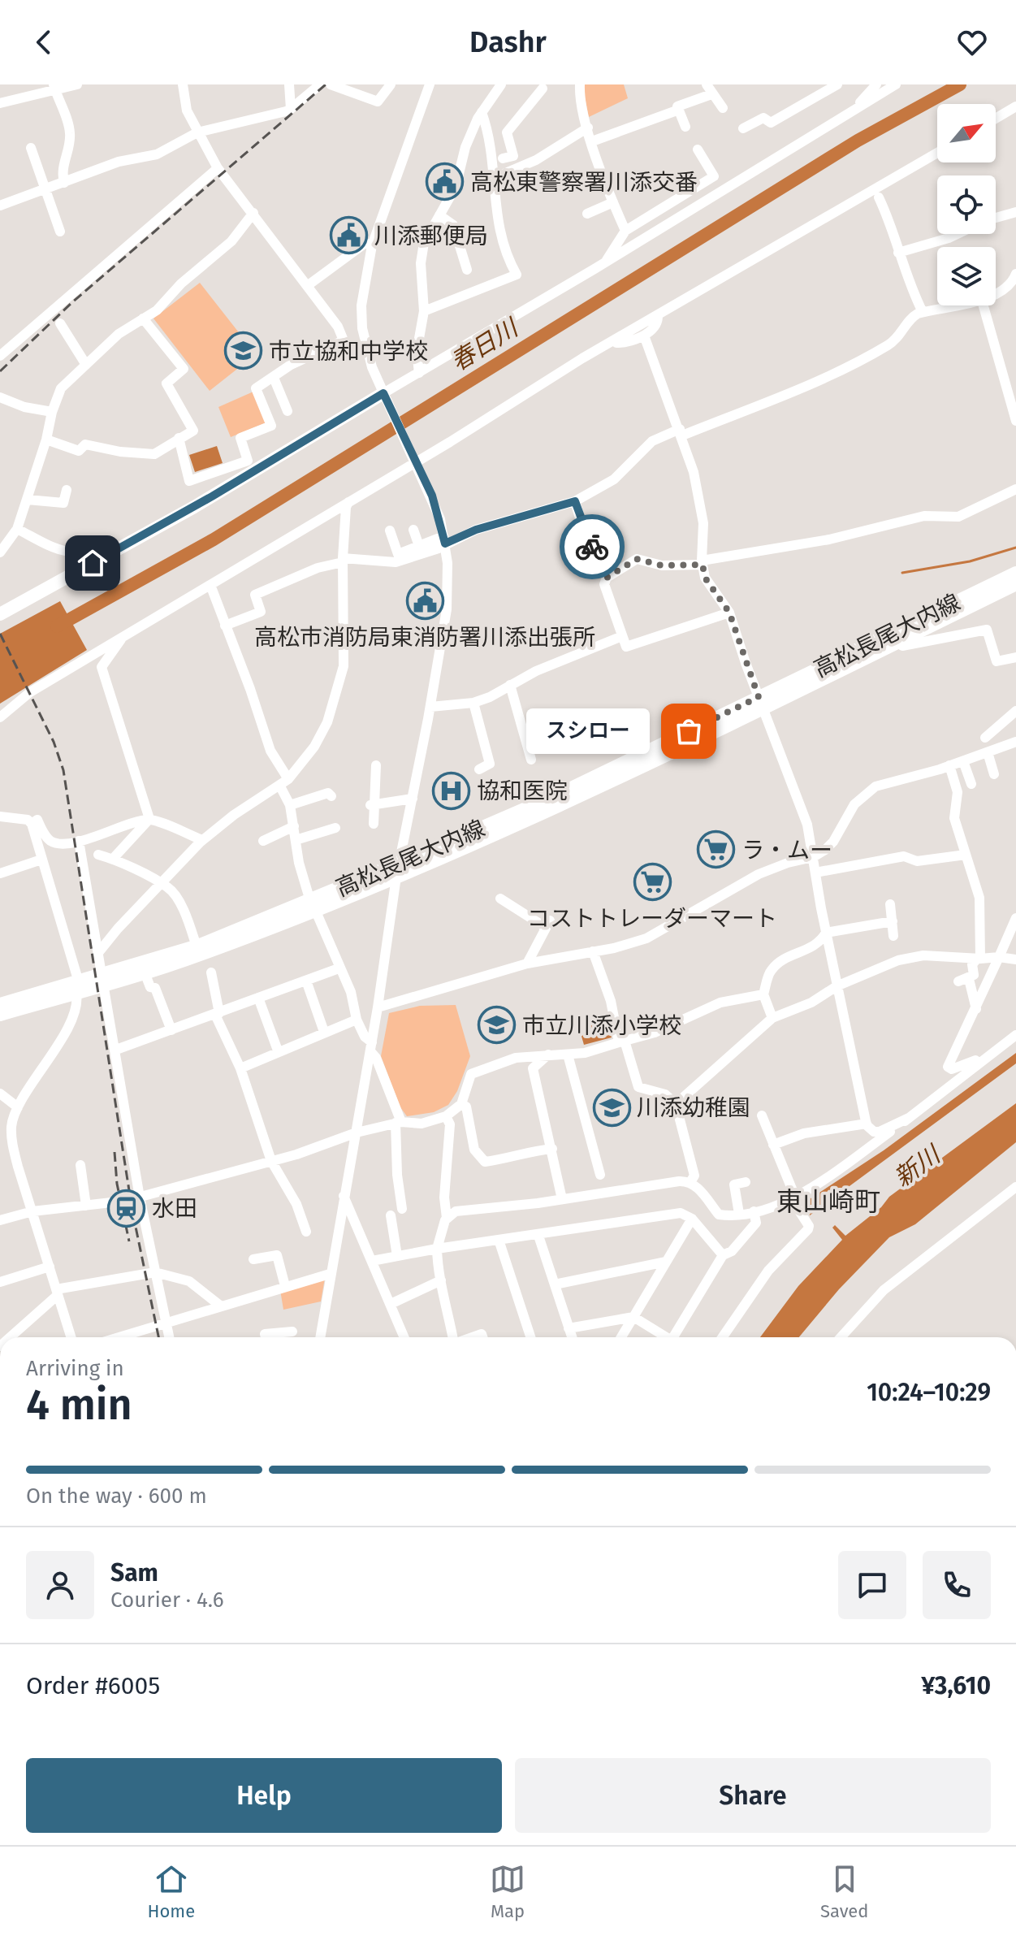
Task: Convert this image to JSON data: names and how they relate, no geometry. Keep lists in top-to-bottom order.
{
  "streets": {
    "main road": ["高松長尾大内線"]
  },
  "districts": ["東山崎町"],
  "water": ["春日川", "新川"],
  "places": {
    "public building": ["高松東警察署川添交番", "川添郵便局", "高松市消防局東消防署川添出張所"],
    "school or university": ["市立協和中学校", "市立川添小学校", "川添幼稚園"],
    "other": ["スシロー"],
    "hospital": ["協和医院"],
    "supermarket": ["ラ・ムー", "コストトレーダーマート"],
    "station": ["水田"]
  },
  "north": "top right",
  "page": {
    "header": "Dashr",
    "bubble": "スシロー",
    "heading": ["4 min", "Arriving in", "10:24–10:29"],
    "panel": [
      "Sam",
      "Courier · 4.6",
      "Order #6005",
      "¥3,610"
    ],
    "bar": "On the way · 600 m",
    "buttons": ["Help", "Share"],
    "tabs": ["Home", "Map", "Saved"]
  }
}
